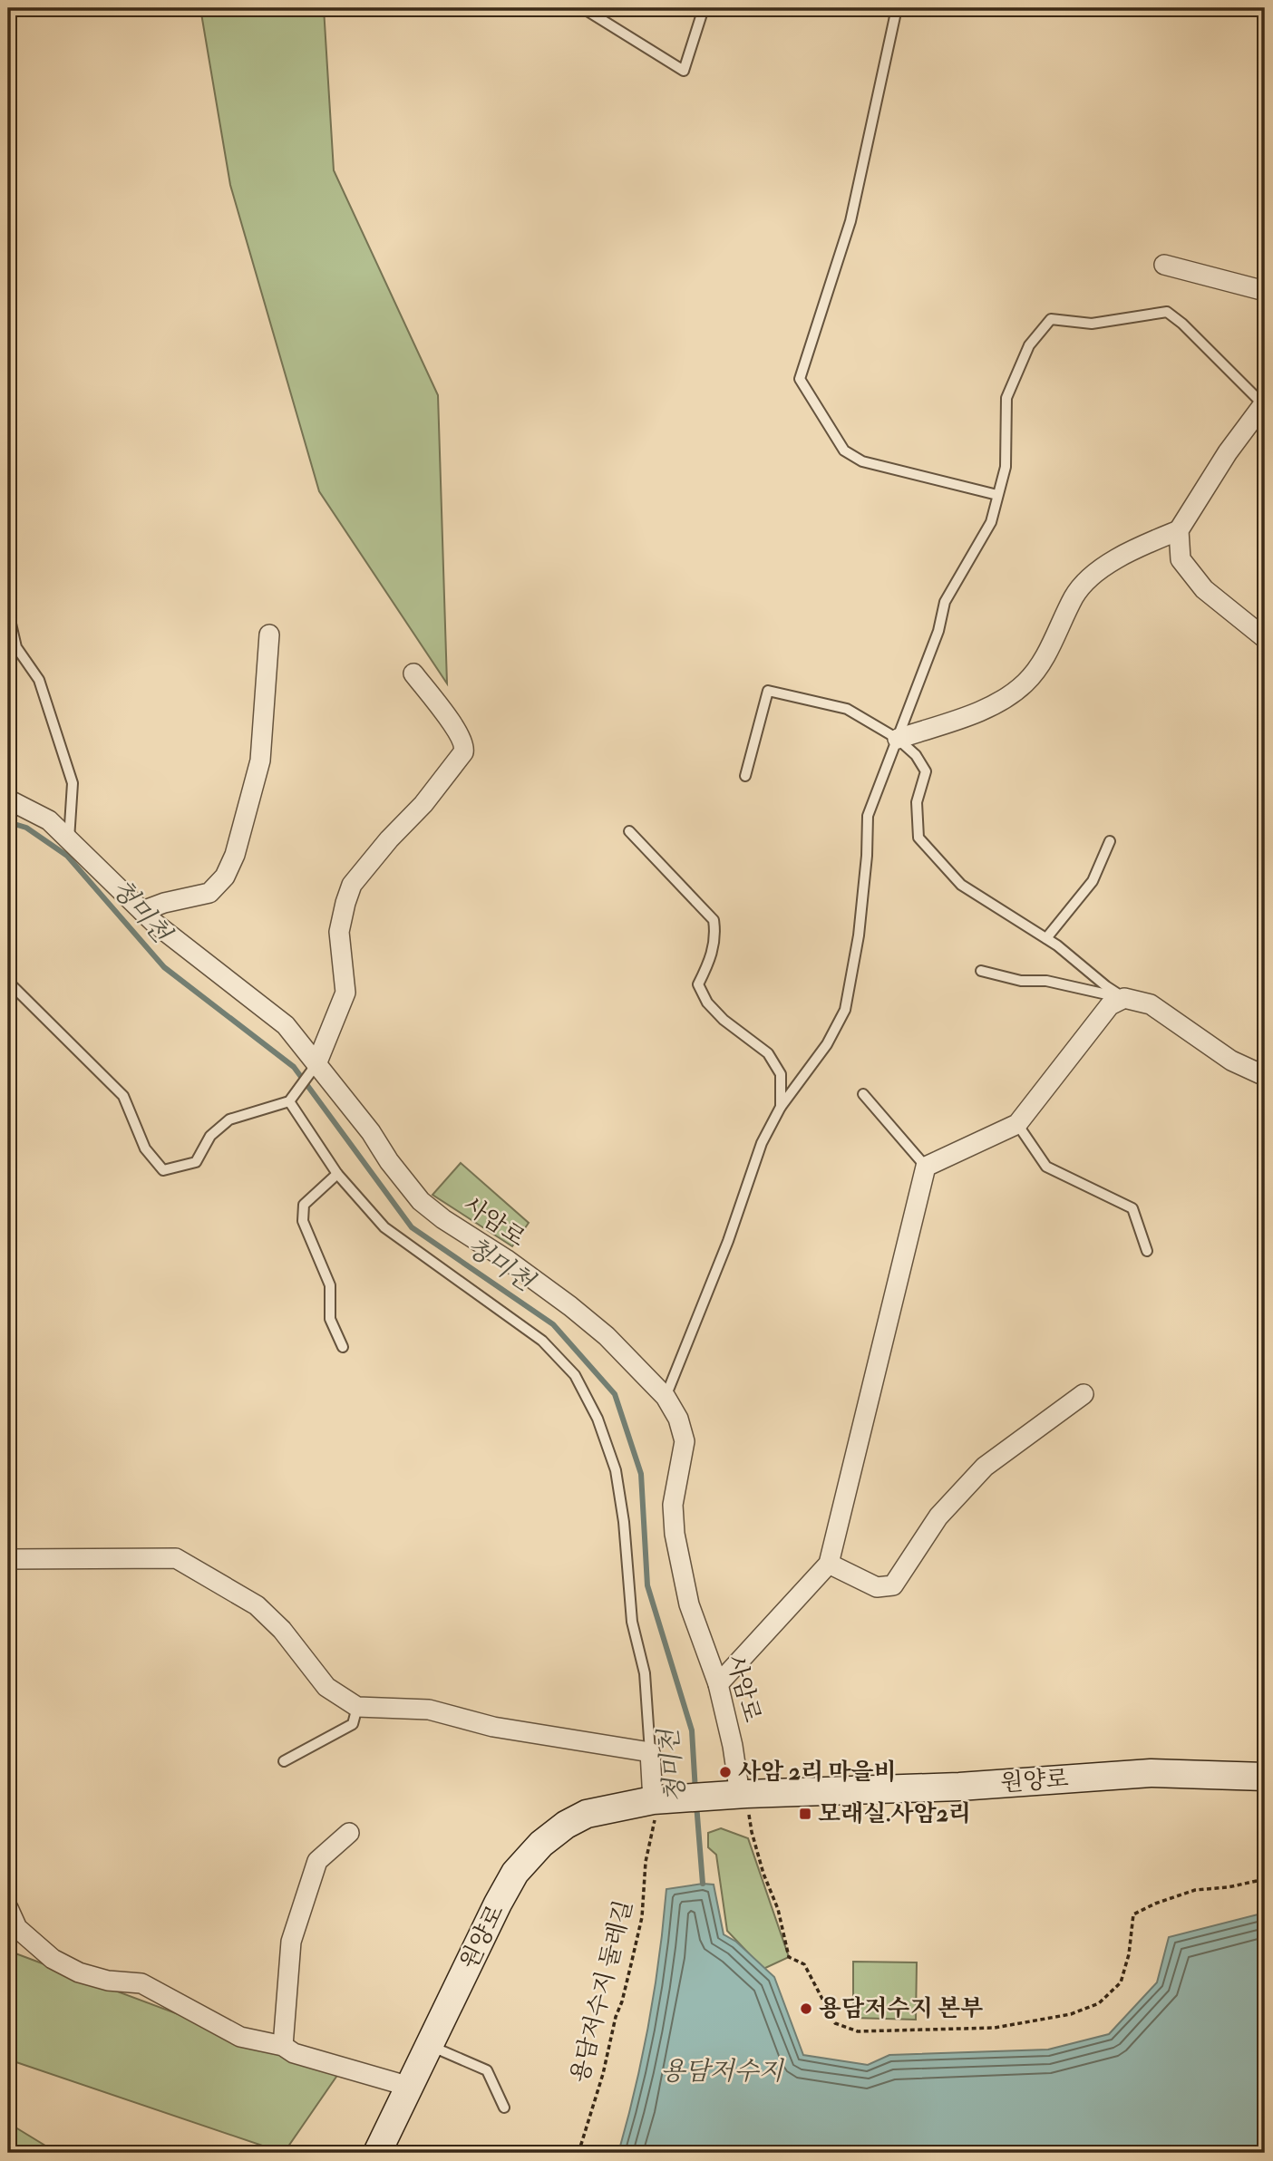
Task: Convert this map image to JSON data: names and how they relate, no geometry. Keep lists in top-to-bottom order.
{
  "streets": {
    "main road": ["원양로"],
    "street": ["사암로"],
    "path": ["용담저수지 둘레길"]
  },
  "crossings": [
    ["사암로", "원양로"],
    ["원양로", "용담저수지 둘레길"]
  ],
  "water": ["청미천", "용담저수지"],
  "places": {
    "other": ["사암 2리 마을비", "용담저수지 본부"],
    "transit": ["모래실.사암2리"]
  }
}
